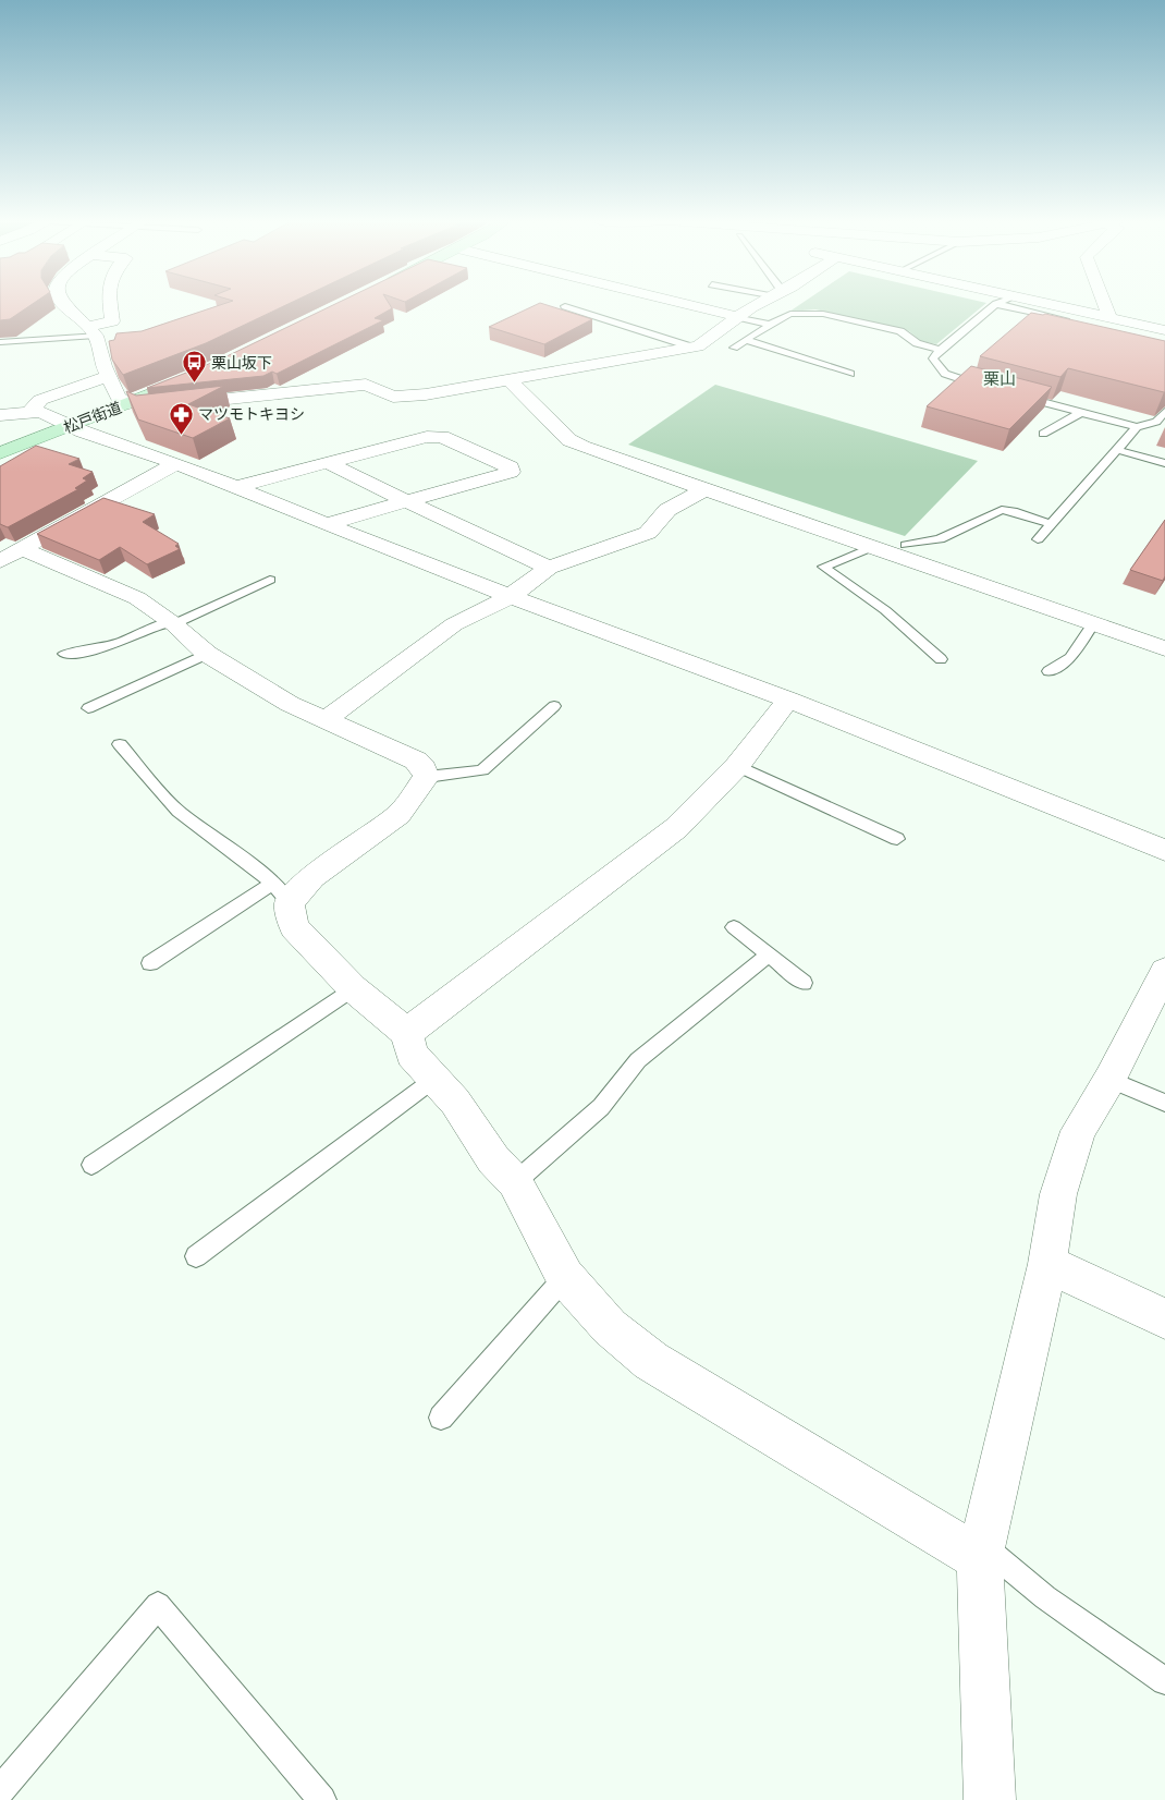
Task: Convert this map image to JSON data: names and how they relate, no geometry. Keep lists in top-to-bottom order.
{
  "streets": {
    "main road": ["松戸街道"]
  },
  "districts": ["栗山"],
  "places": {
    "bus stop": ["栗山坂下"],
    "pharmacy": ["マツモトキヨシ"]
  }
}
